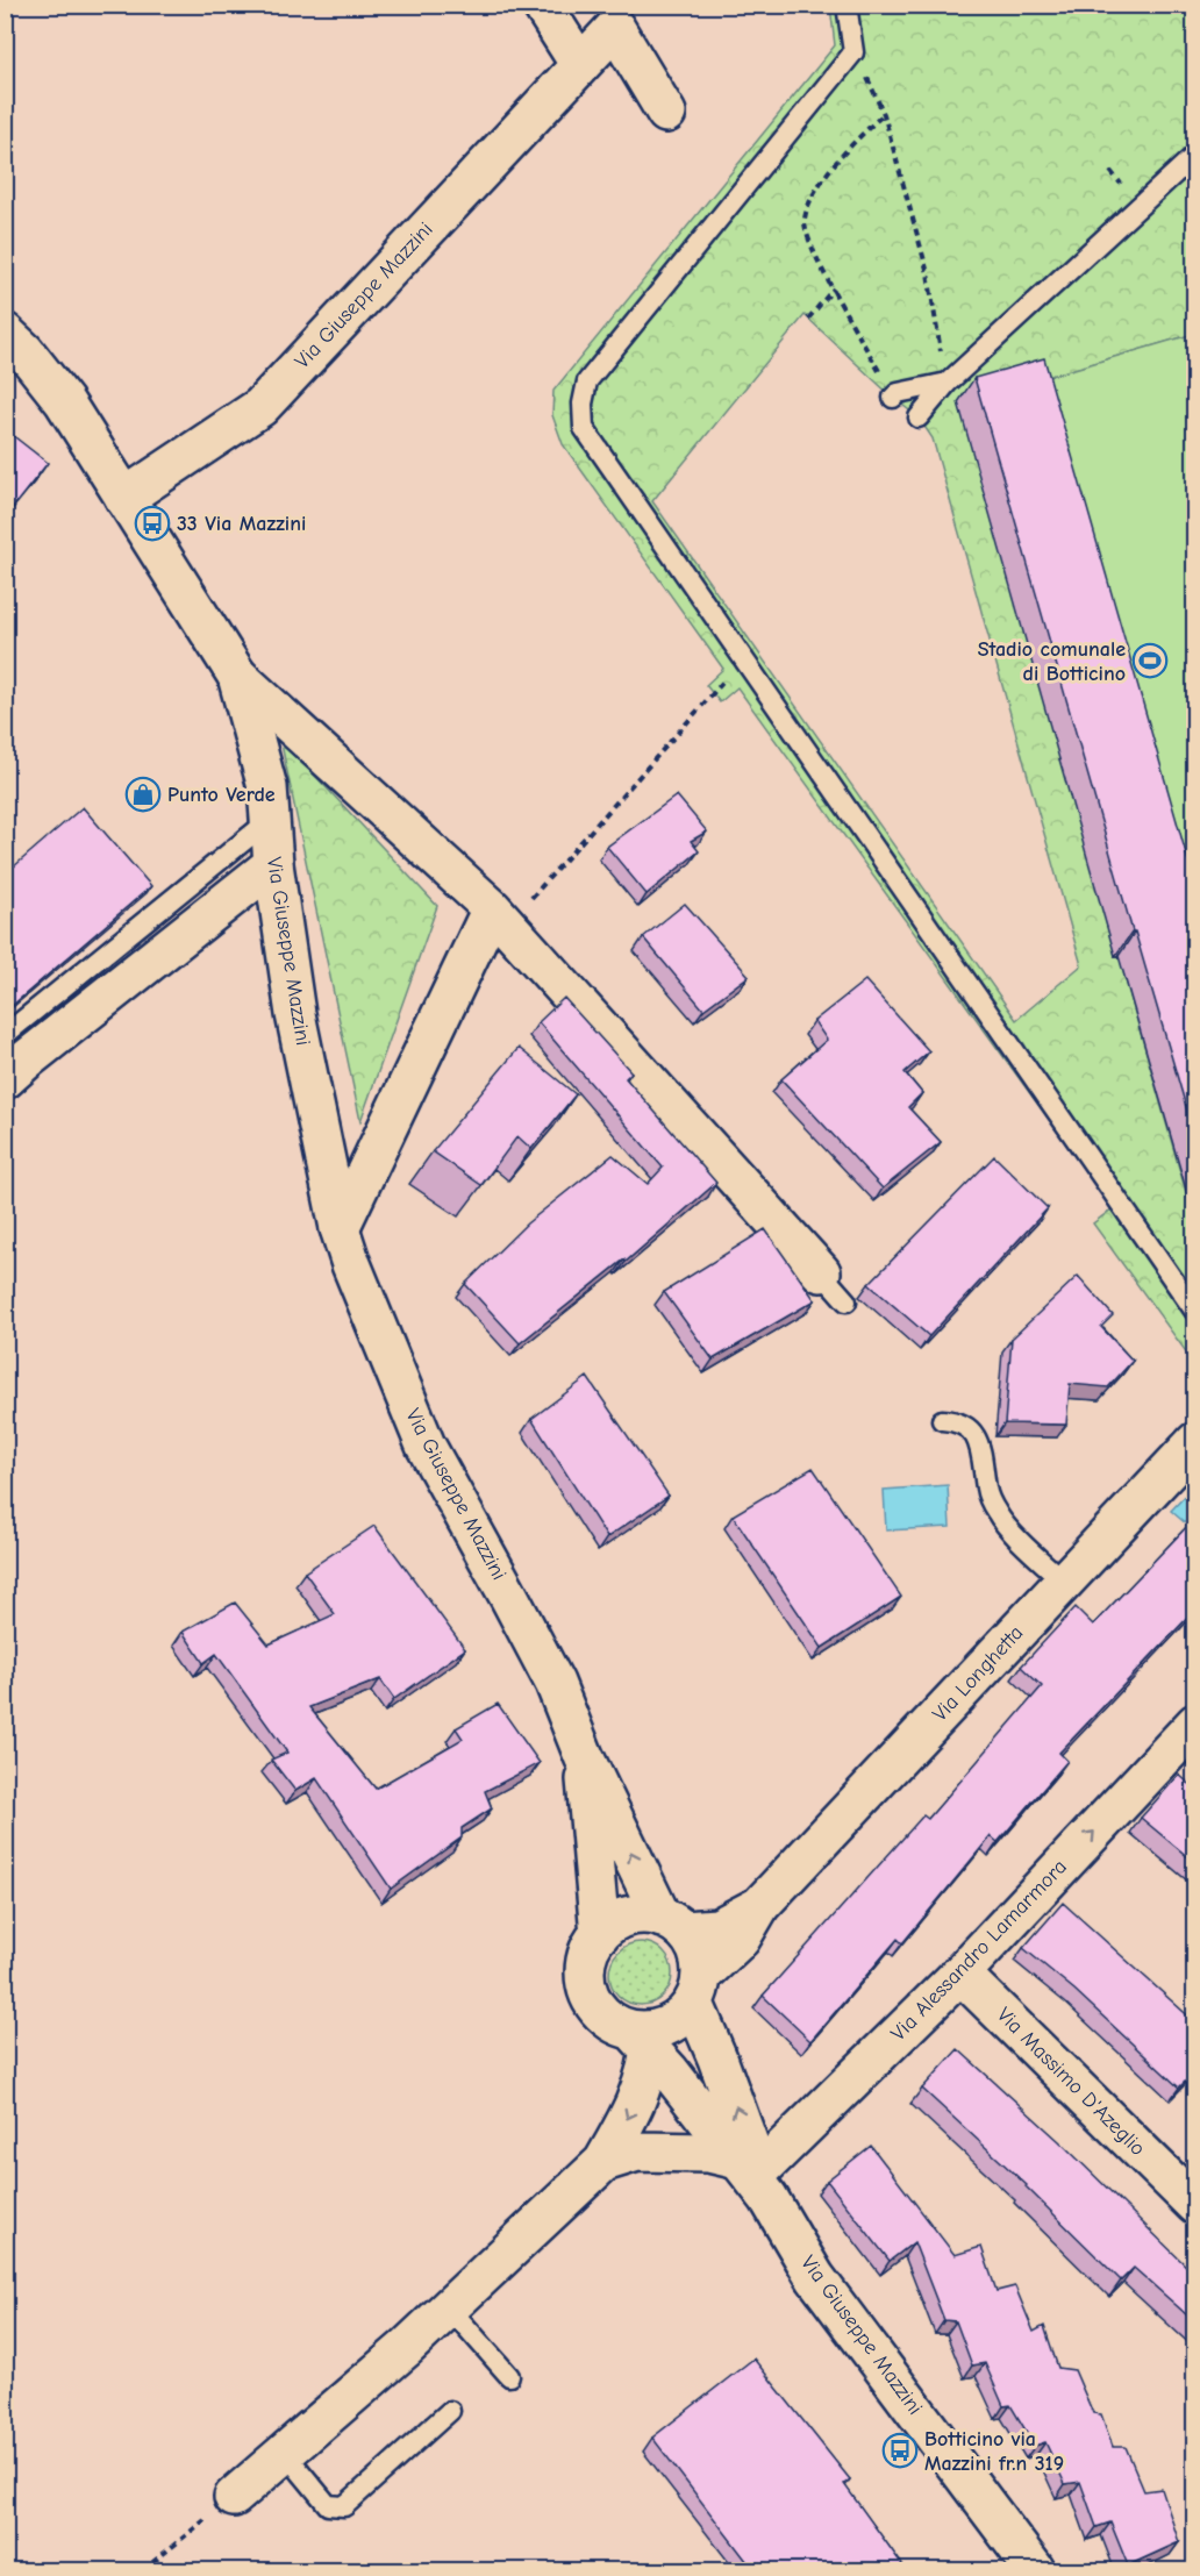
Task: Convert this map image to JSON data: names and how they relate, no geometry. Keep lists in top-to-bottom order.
{
  "streets": {
    "street": [
      "Via Giuseppe Mazzini",
      "Via Longhetta",
      "Via Alessandro Lamarmora",
      "Via Massimo D'Azeglio"
    ]
  },
  "crossings": [
    ["Via Giuseppe Mazzini", "Via Longhetta"],
    ["Via Giuseppe Mazzini", "Via Alessandro Lamarmora"],
    ["Via Alessandro Lamarmora", "Via Massimo D'Azeglio"]
  ],
  "one_way": ["Via Alessandro Lamarmora"],
  "places": {
    "bus stop": ["33 Via Mazzini", "Botticino via Mazzini fr.n 319"],
    "sports": ["Stadio comunale di Botticino"],
    "shop": ["Punto Verde"]
  }
}
